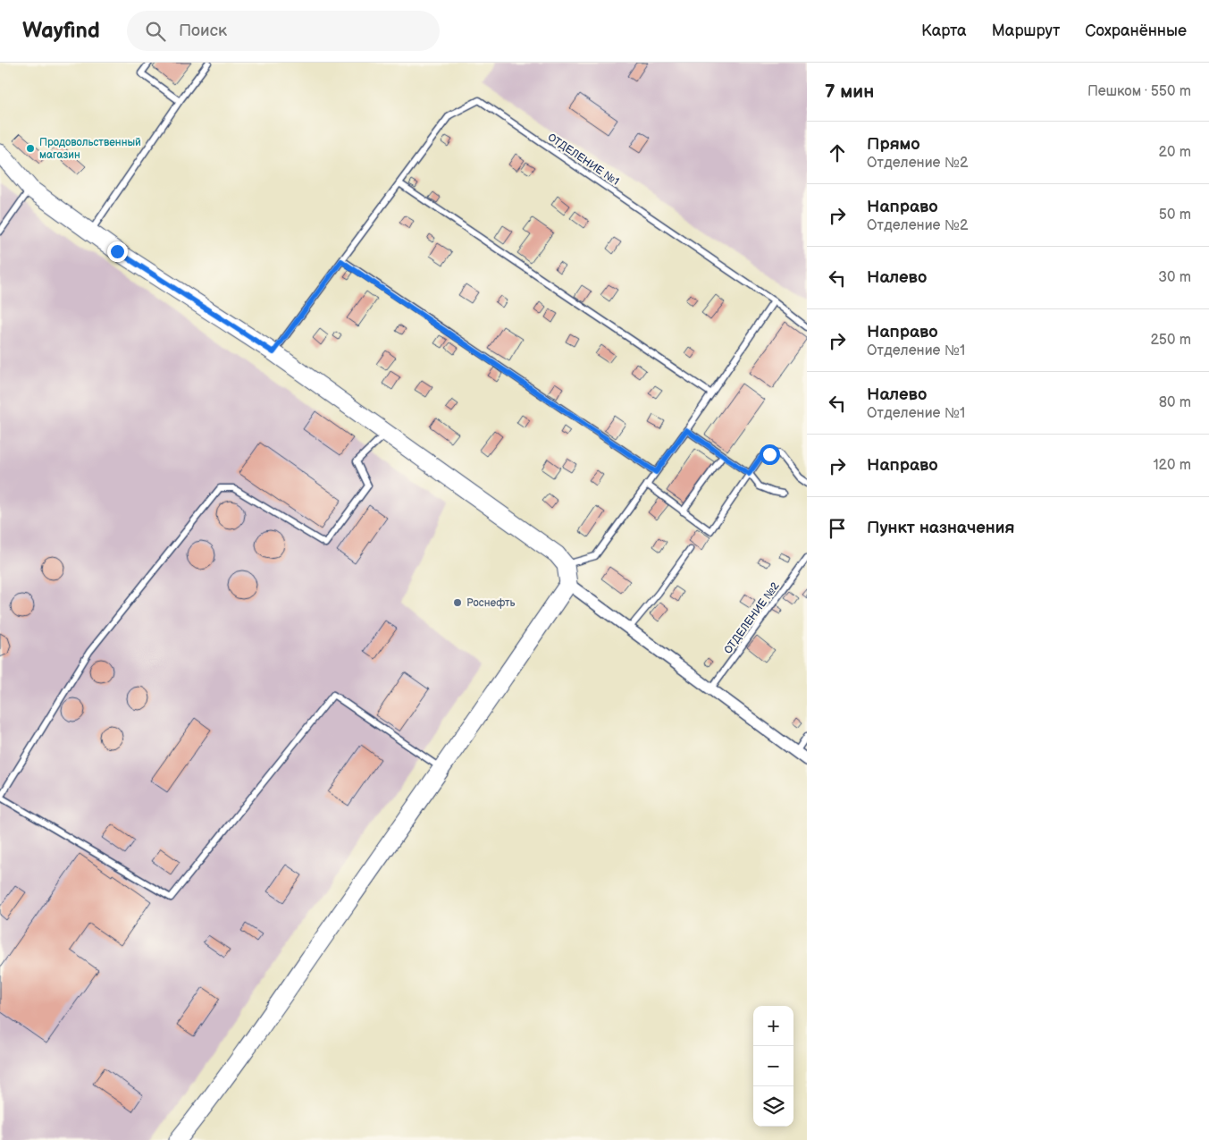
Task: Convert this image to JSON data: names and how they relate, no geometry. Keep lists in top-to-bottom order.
{
  "streets": {
    "lane": ["ОТДЕЛЕНИЕ №1", "ОТДЕЛЕНИЕ №2"]
  },
  "places": ["Продовольственный магазин", "Роснефть"],
  "page": {
    "header": "Wayfind",
    "search": "Поиск",
    "nav": ["Карта", "Маршрут", "Сохранённые"],
    "heading": ["7 мин", "Пешком · 550 m"],
    "list": [
      ["Прямо", "Отделение №2", "20 m"],
      ["Направо", "Отделение №2", "50 m"],
      ["Налево", "30 m"],
      ["Направо", "Отделение №1", "250 m"],
      ["Налево", "Отделение №1", "80 m"],
      ["Направо", "120 m"],
      "Пункт назначения"
    ],
    "map_buttons": ["+", "−"]
  }
}
